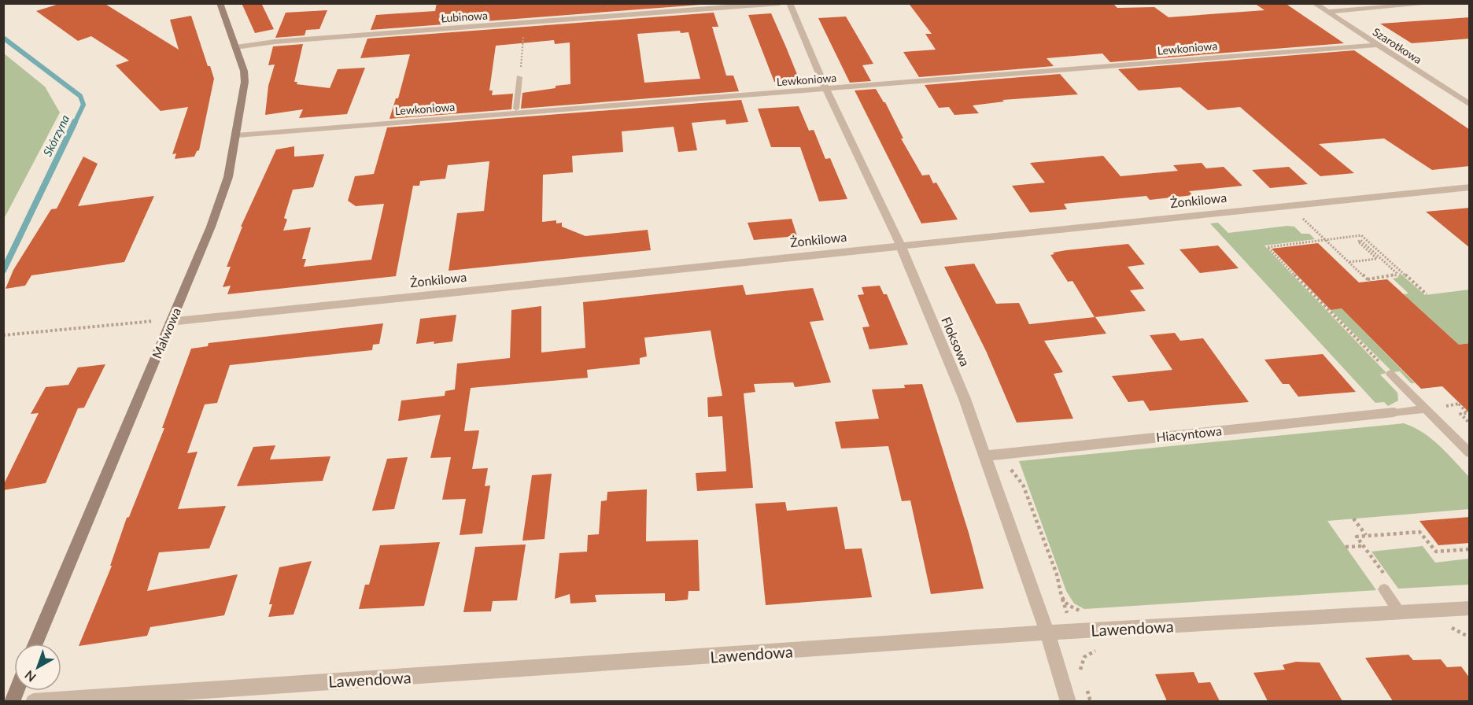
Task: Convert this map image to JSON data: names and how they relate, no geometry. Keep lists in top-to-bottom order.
{
  "streets": {
    "street": [
      "Łubinowa",
      "Szarotkowa",
      "Lewkoniowa",
      "Żonkilowa",
      "Malwowa",
      "Floksowa",
      "Hiacyntowa",
      "Lawendowa"
    ]
  },
  "crossings": [
    ["Łubinowa", "Malwowa"],
    ["Szarotkowa", "Lewkoniowa"],
    ["Lewkoniowa", "Malwowa"],
    ["Lewkoniowa", "Floksowa"],
    ["Żonkilowa", "Malwowa"],
    ["Żonkilowa", "Floksowa"],
    ["Floksowa", "Hiacyntowa"],
    ["Floksowa", "Lawendowa"]
  ],
  "water": ["Skórzyna"],
  "north": "bottom left"
}
